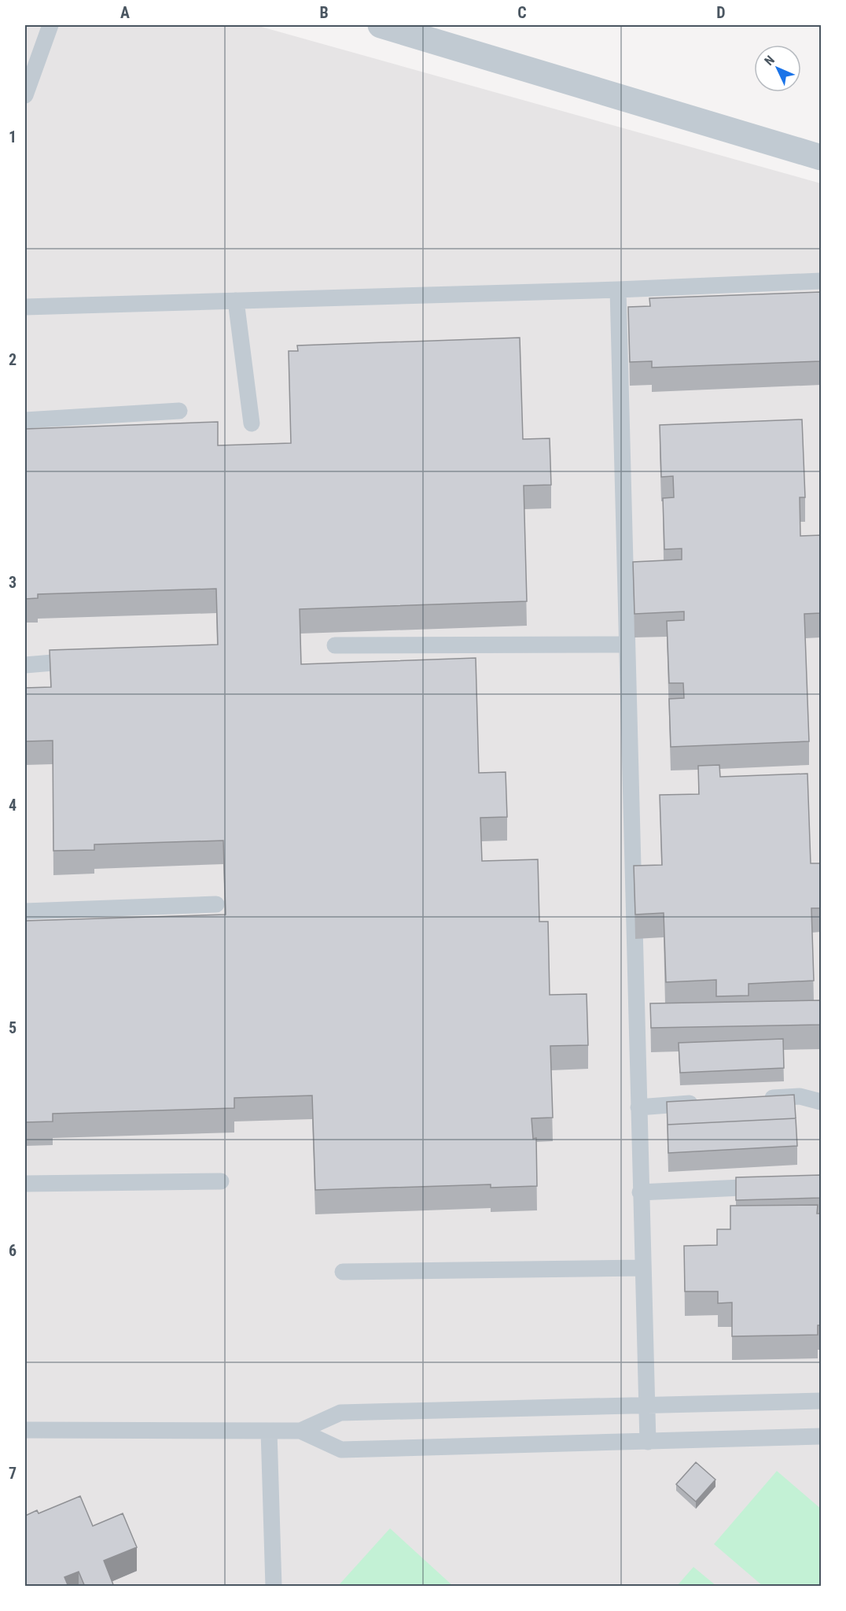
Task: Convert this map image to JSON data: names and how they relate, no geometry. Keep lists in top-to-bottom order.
{
  "north": "top left",
  "grid": {
    "columns": [
      "A",
      "B",
      "C",
      "D"
    ],
    "rows": [
      "1",
      "2",
      "3",
      "4",
      "5",
      "6",
      "7"
    ]
  }
}
